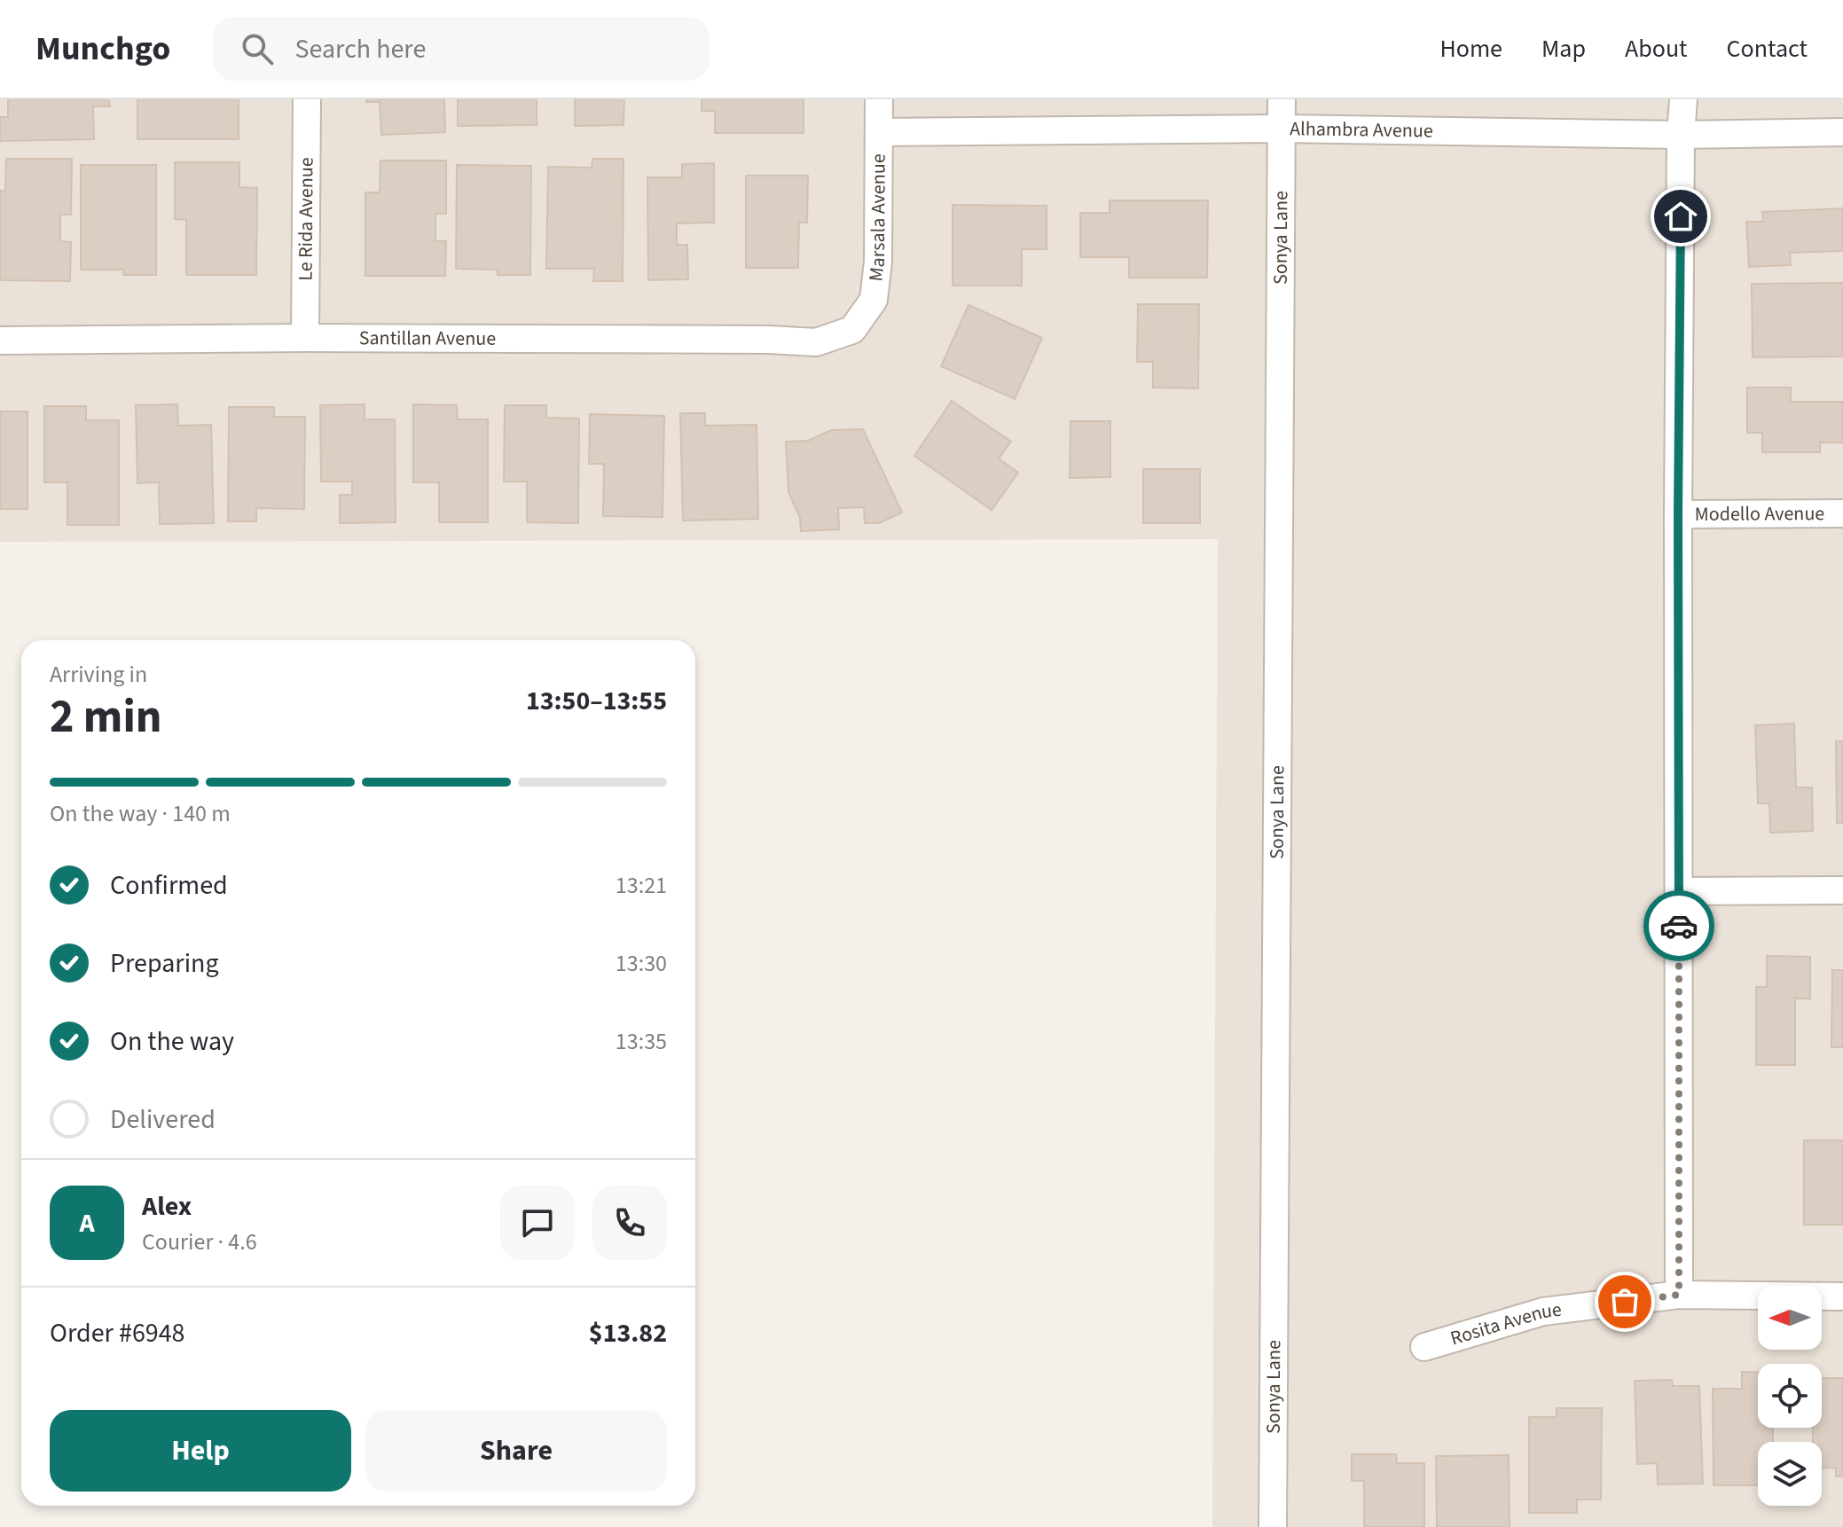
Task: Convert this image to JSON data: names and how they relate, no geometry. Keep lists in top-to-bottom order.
{
  "streets": {
    "street": [
      "Alhambra Avenue",
      "Marsala Avenue",
      "Le Rida Avenue",
      "Sonya Lane",
      "Santillan Avenue",
      "Modello Avenue",
      "Rosita Avenue"
    ]
  },
  "crossings": [
    ["Alhambra Avenue", "Marsala Avenue"],
    ["Alhambra Avenue", "Sonya Lane"],
    ["Marsala Avenue", "Santillan Avenue"],
    ["Le Rida Avenue", "Santillan Avenue"]
  ],
  "north": "left",
  "page": {
    "header": "Munchgo",
    "search": "Search here",
    "nav": [
      "Home",
      "Map",
      "About",
      "Contact"
    ],
    "heading": ["2 min", "Arriving in", "13:50–13:55"],
    "panel": [
      "Alex",
      "Courier · 4.6",
      "Order #6948",
      "$13.82"
    ],
    "bar": "On the way · 140 m",
    "list": [
      ["Confirmed", "13:21"],
      ["Preparing", "13:30"],
      ["On the way", "13:35"],
      "Delivered"
    ],
    "round": "A",
    "buttons": ["Help", "Share"]
  }
}
